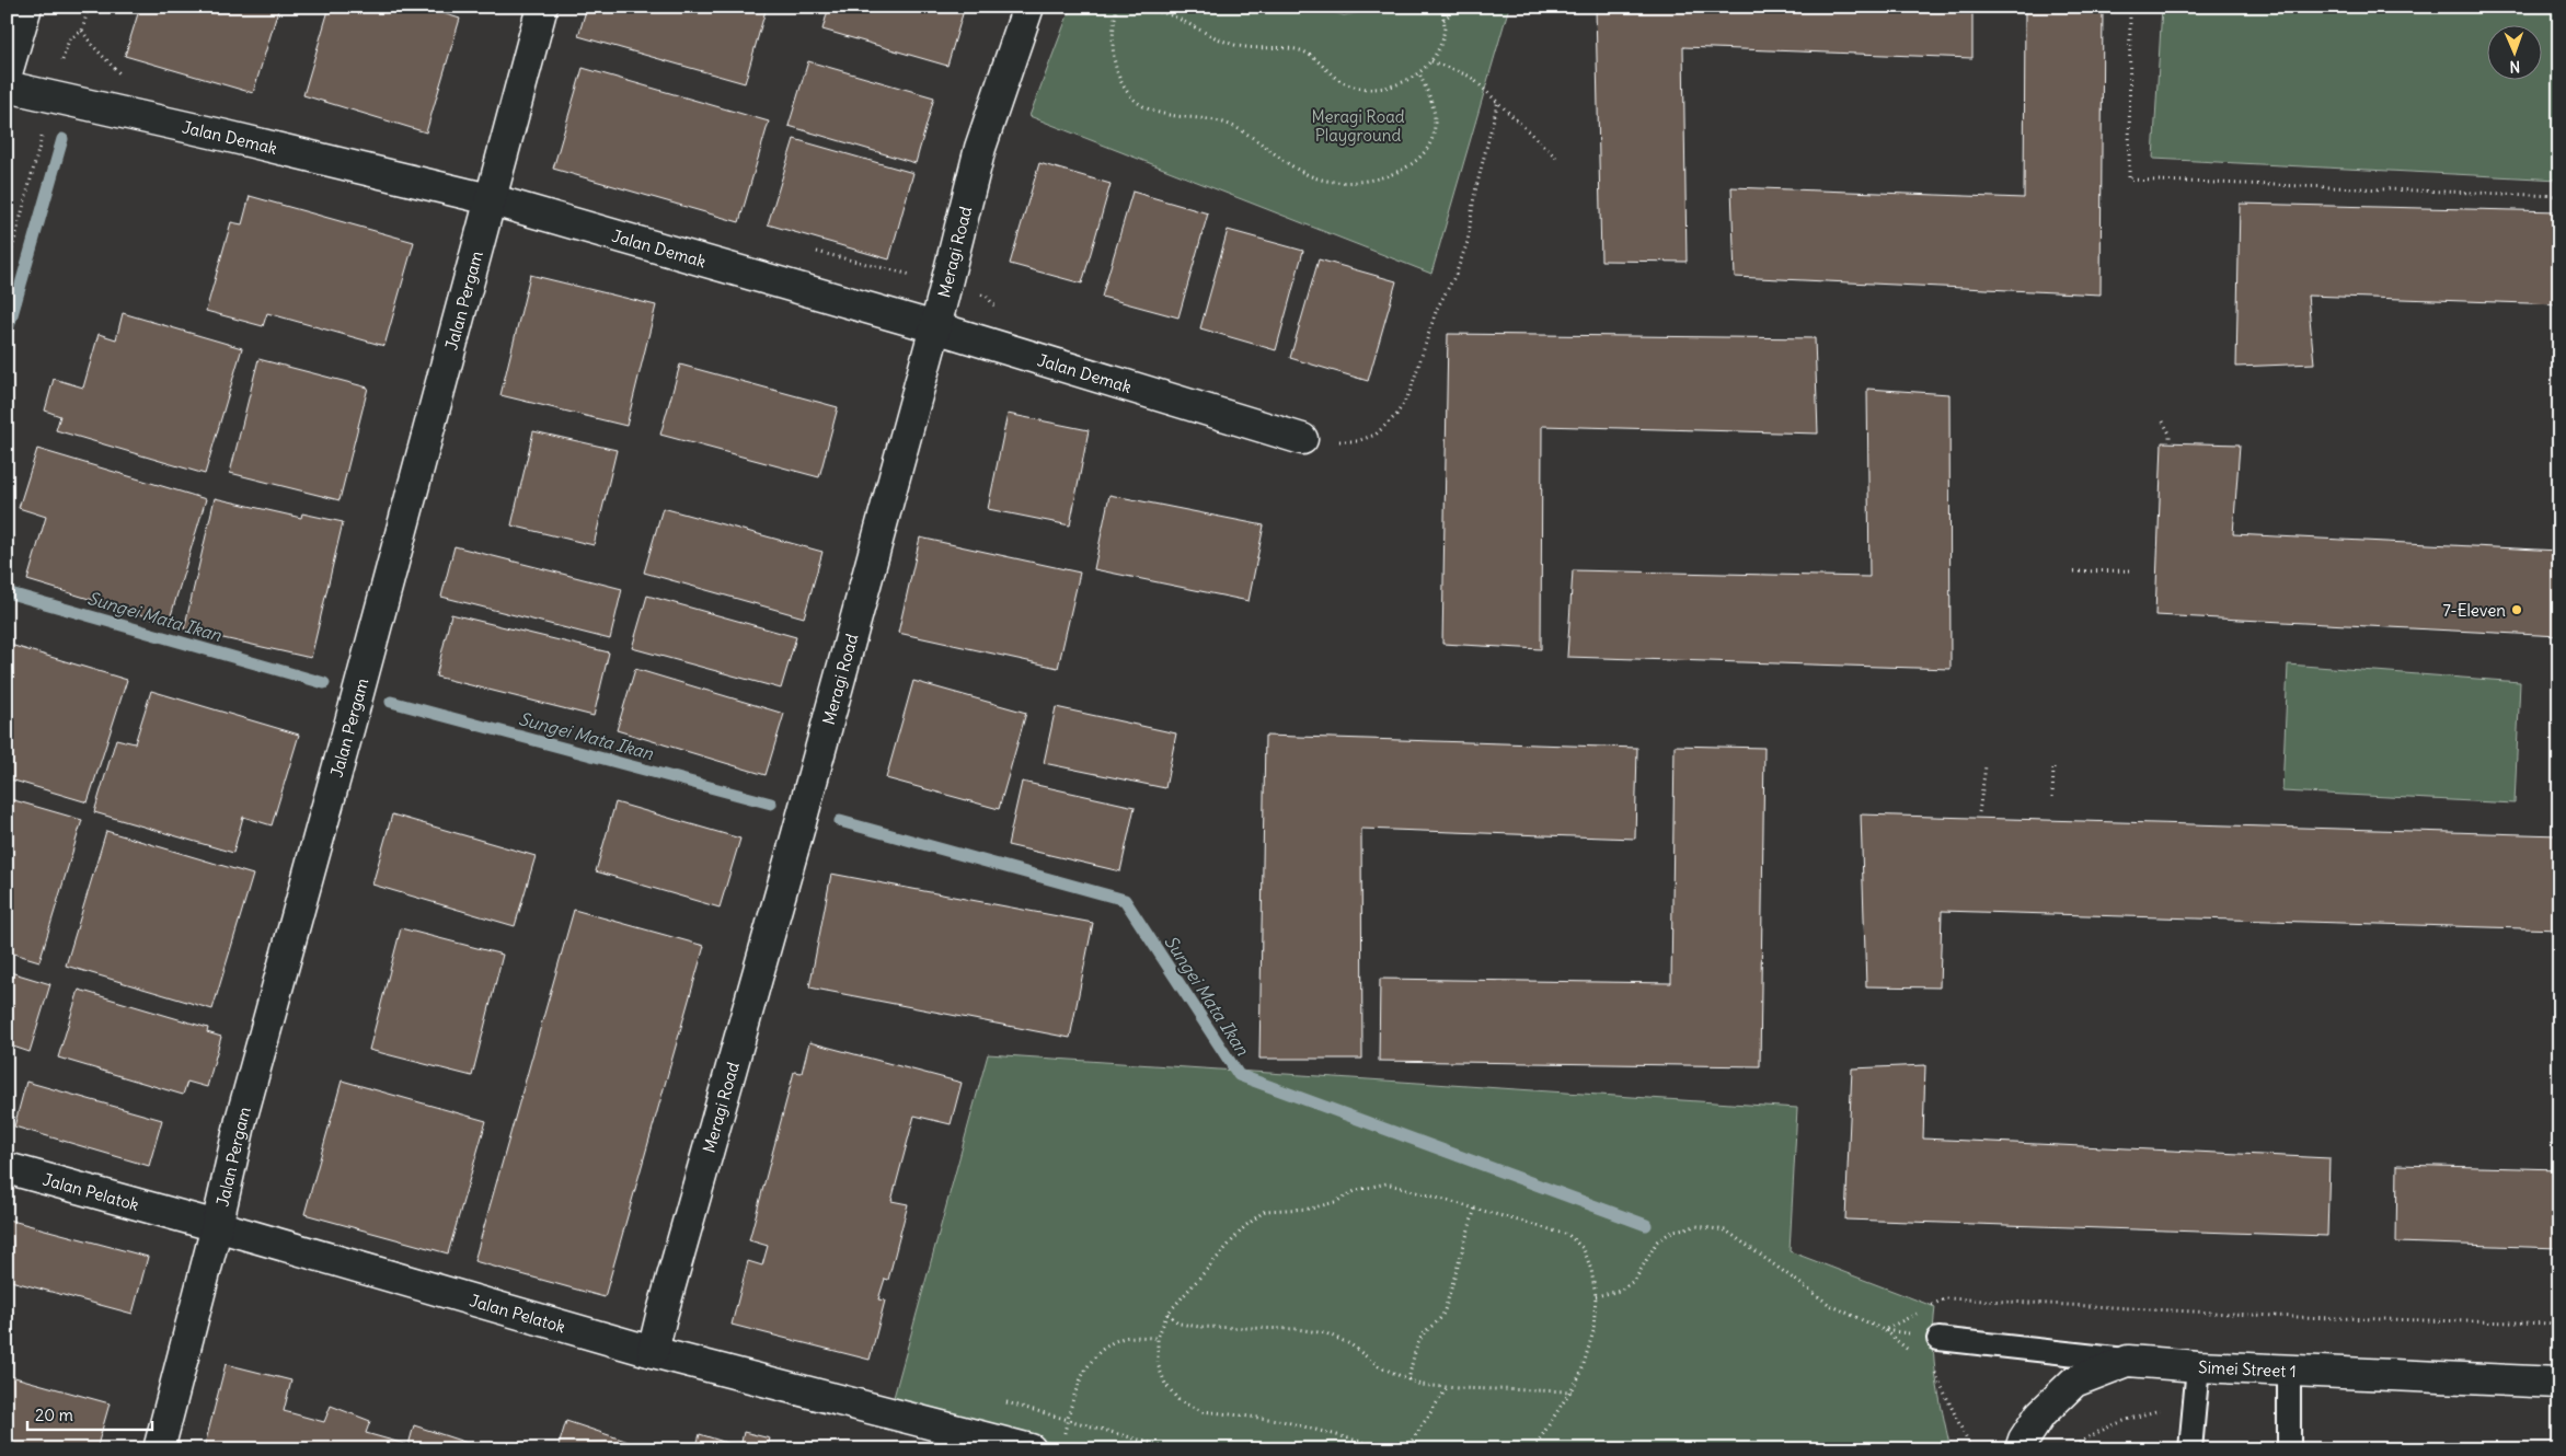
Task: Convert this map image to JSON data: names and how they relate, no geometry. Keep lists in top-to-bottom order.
{
  "streets": {
    "street": [
      "Jalan Demak",
      "Meragi Road",
      "Jalan Pergam",
      "Jalan Pelatok",
      "Simei Street 1"
    ]
  },
  "crossings": [
    ["Jalan Demak", "Meragi Road"],
    ["Jalan Demak", "Jalan Pergam"],
    ["Meragi Road", "Jalan Pelatok"],
    ["Jalan Pergam", "Jalan Pelatok"]
  ],
  "water": ["Sungei Mata Ikan"],
  "parks": ["Meragi Road Playground"],
  "places": ["7-Eleven"],
  "scale_bar": "20 m",
  "north": "bottom"
}
